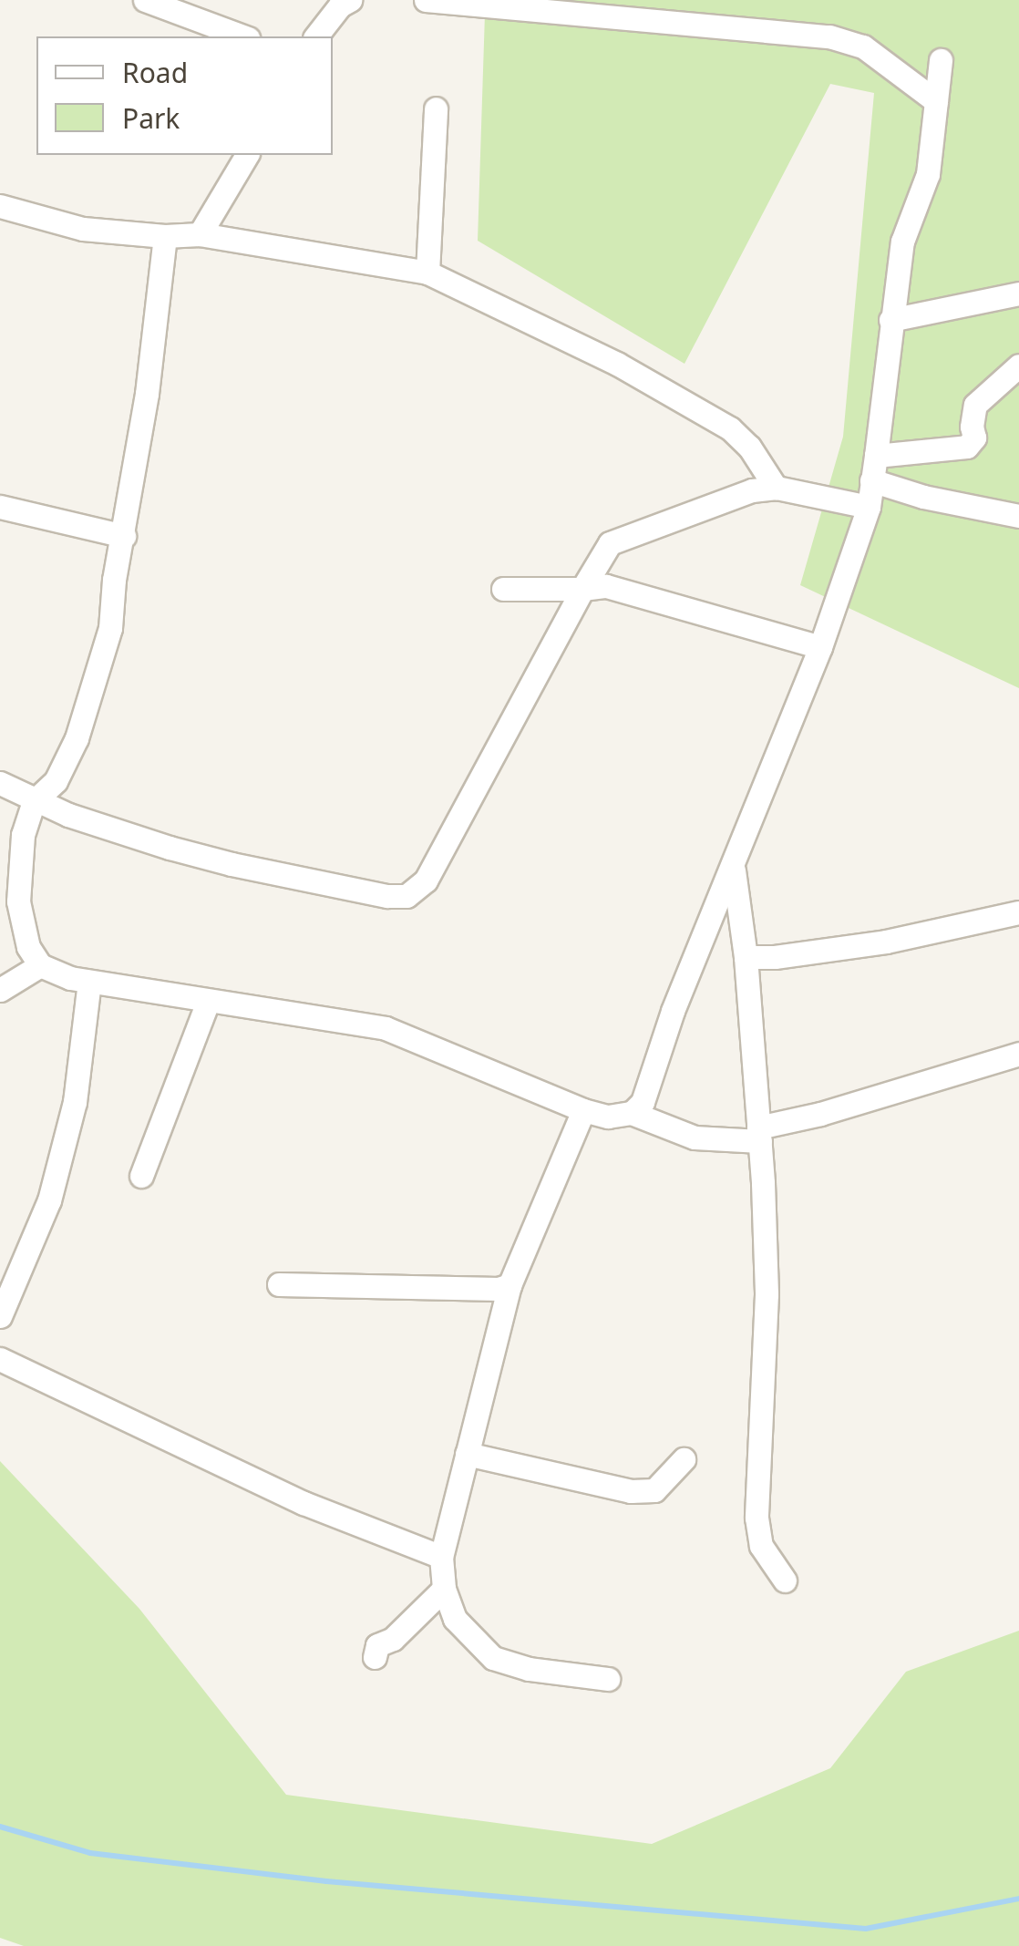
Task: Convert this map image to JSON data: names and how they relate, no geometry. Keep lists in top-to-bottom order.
{
  "legend": ["Road", "Park"]
}
